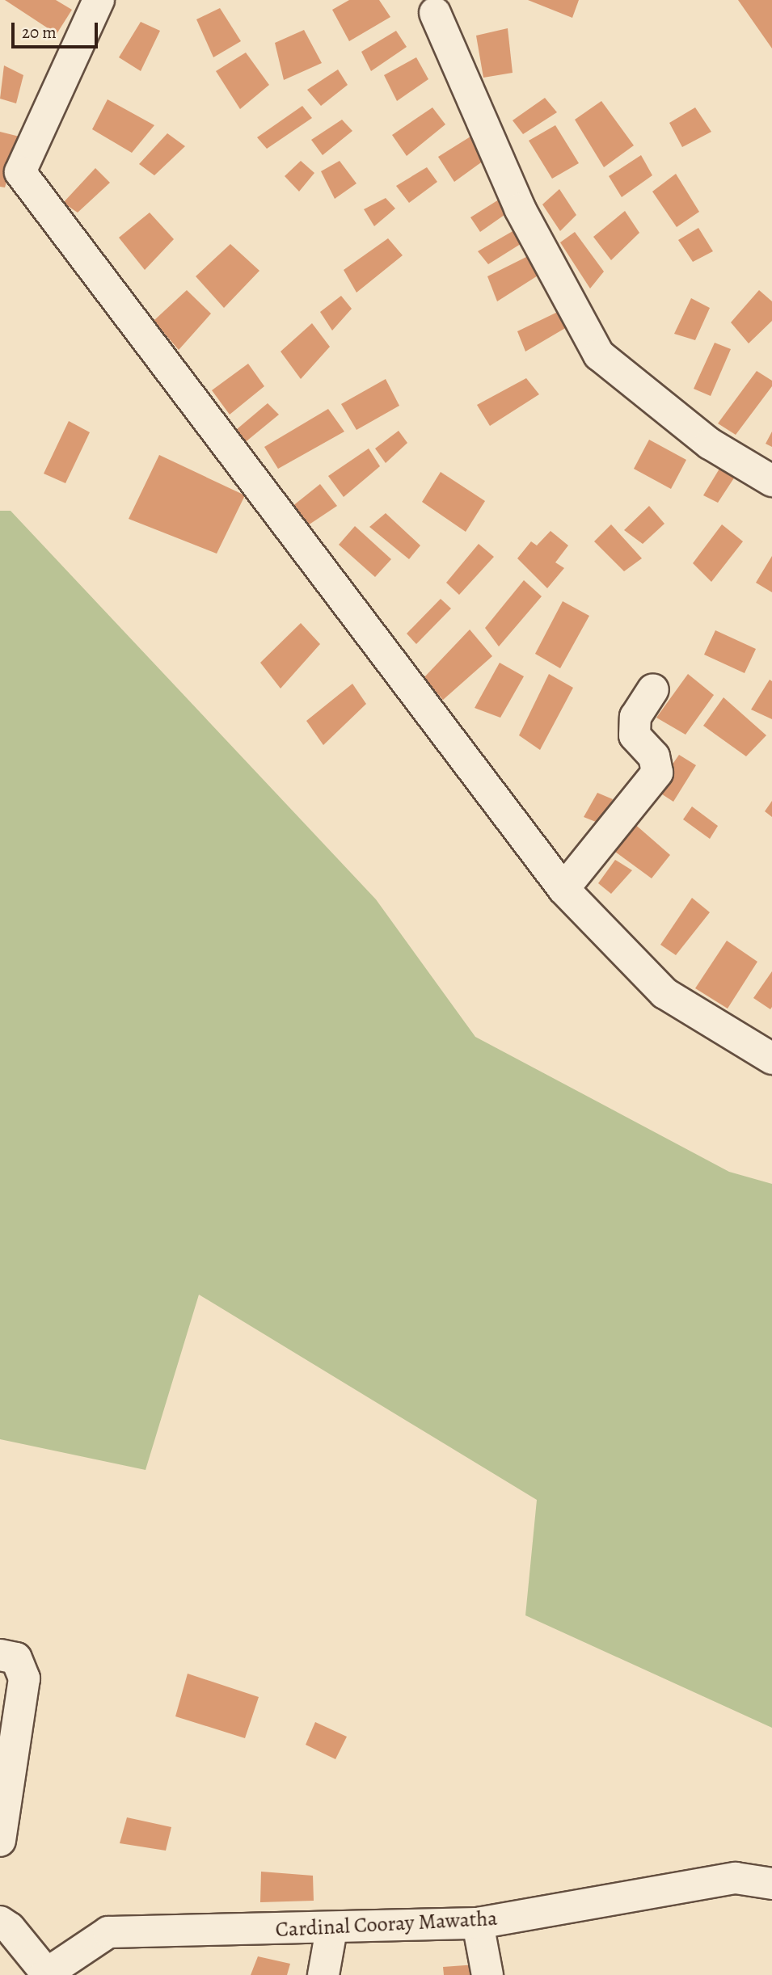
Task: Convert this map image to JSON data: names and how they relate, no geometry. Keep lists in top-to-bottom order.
{
  "streets": {
    "street": ["Cardinal Cooray Mawatha"]
  },
  "scale_bar": "20 m"
}
